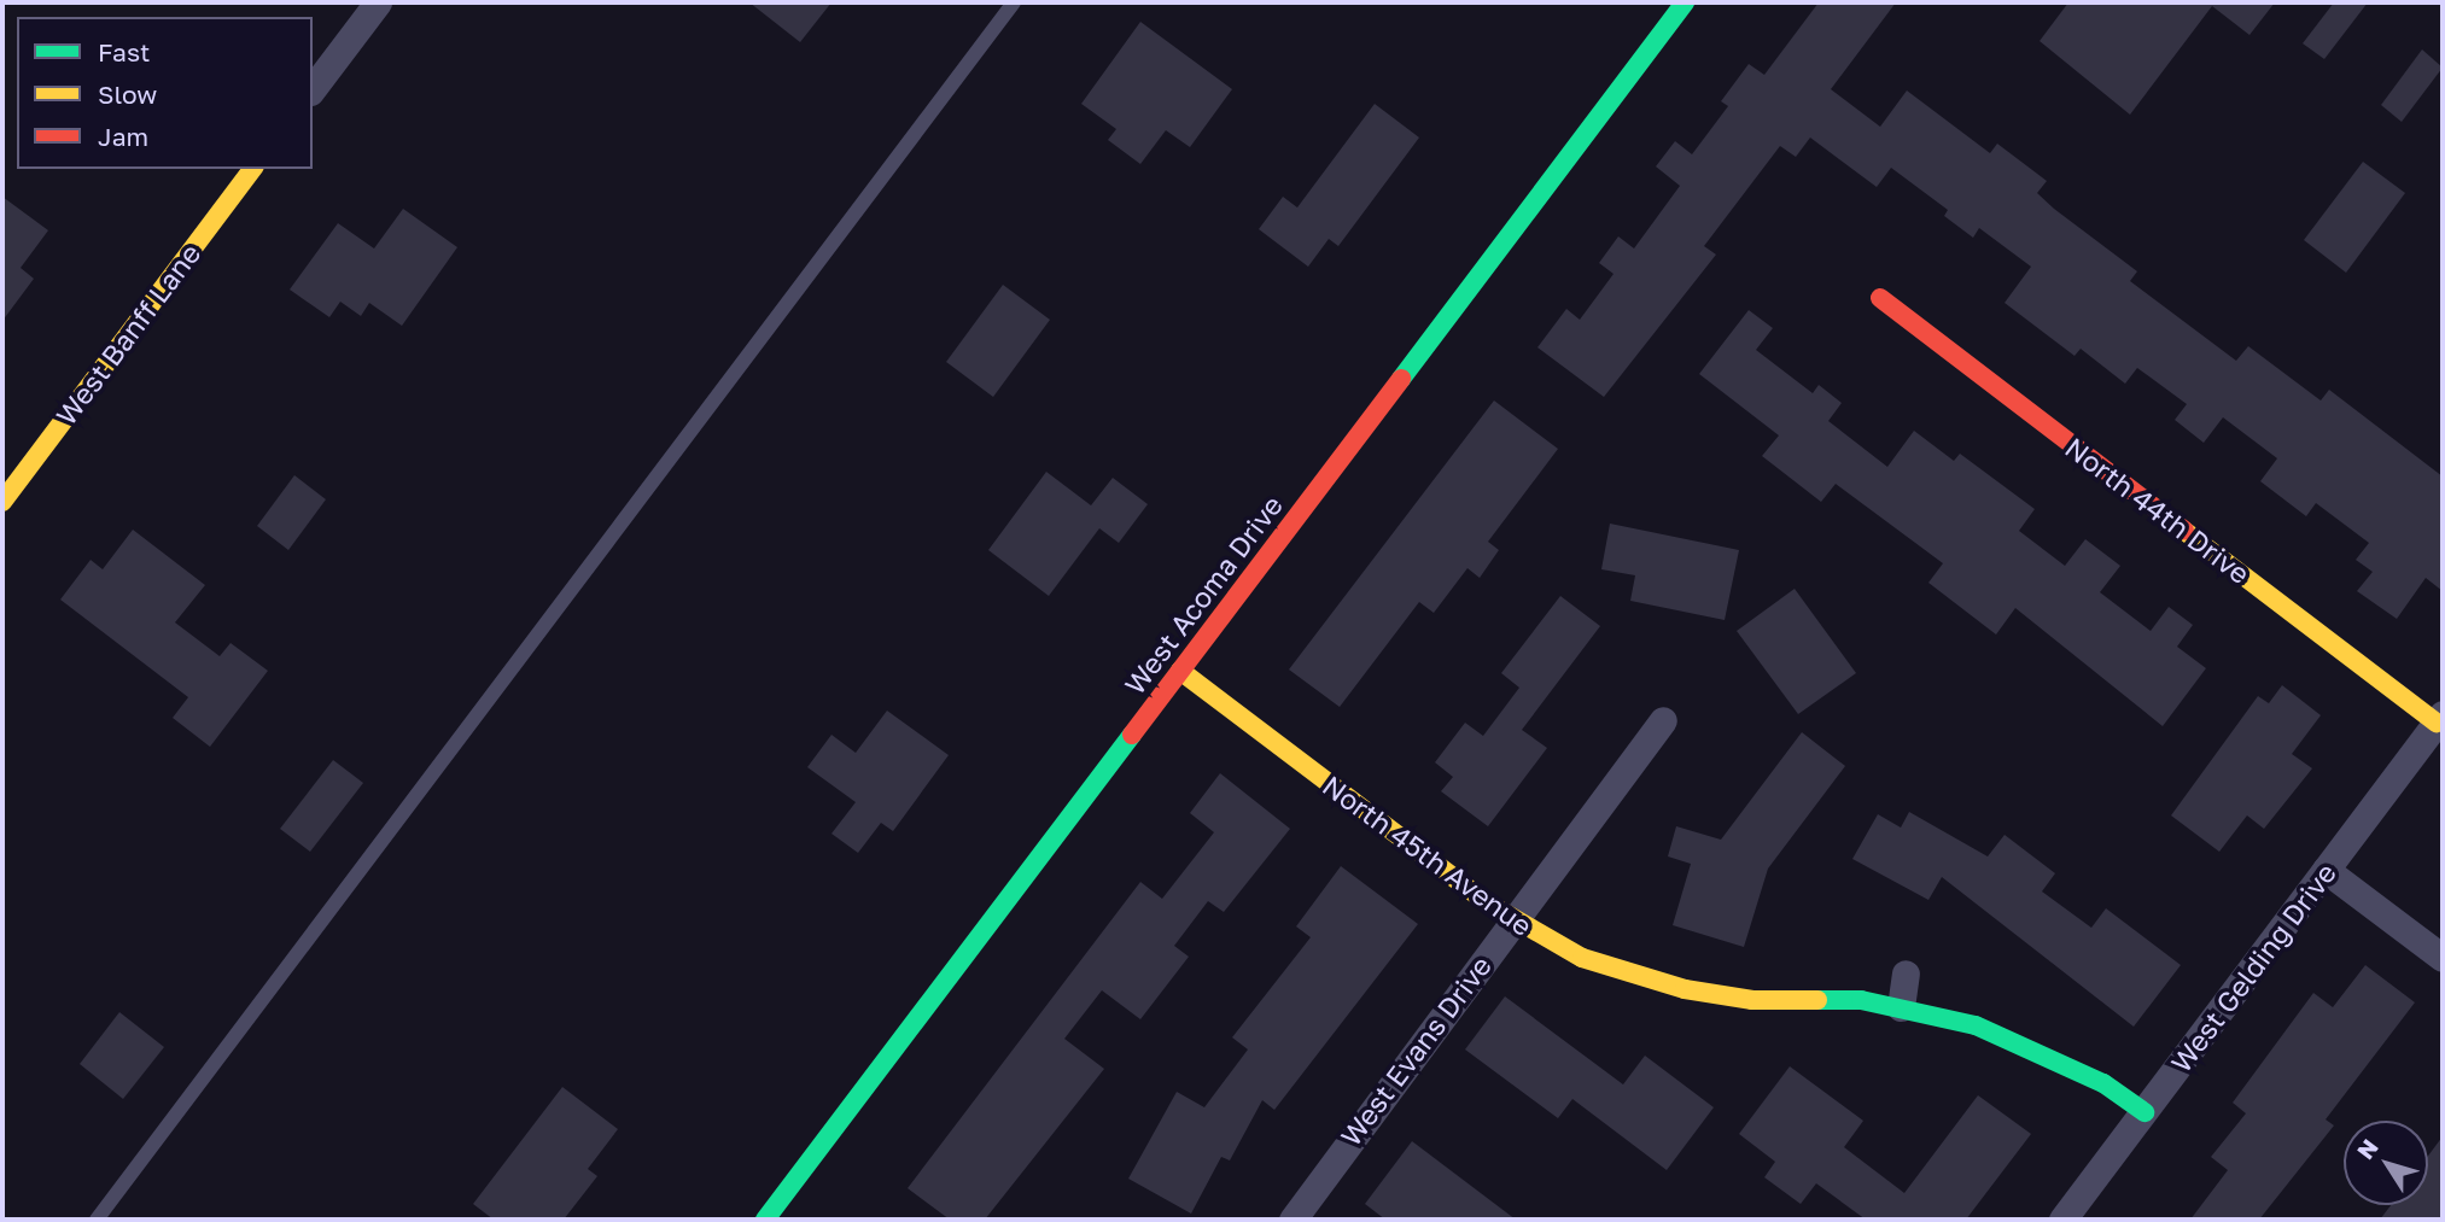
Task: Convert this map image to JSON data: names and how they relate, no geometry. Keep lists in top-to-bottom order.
{
  "streets": {
    "street": [
      "West Banff Lane",
      "North 44th Drive",
      "West Acoma Drive",
      "North 45th Avenue",
      "West Gelding Drive",
      "West Evans Drive"
    ]
  },
  "crossings": [
    ["North 44th Drive", "West Gelding Drive"],
    ["West Acoma Drive", "North 45th Avenue"],
    ["North 45th Avenue", "West Gelding Drive"],
    ["North 45th Avenue", "West Evans Drive"]
  ],
  "legend": ["Fast", "Slow", "Jam"],
  "north": "top left"
}
